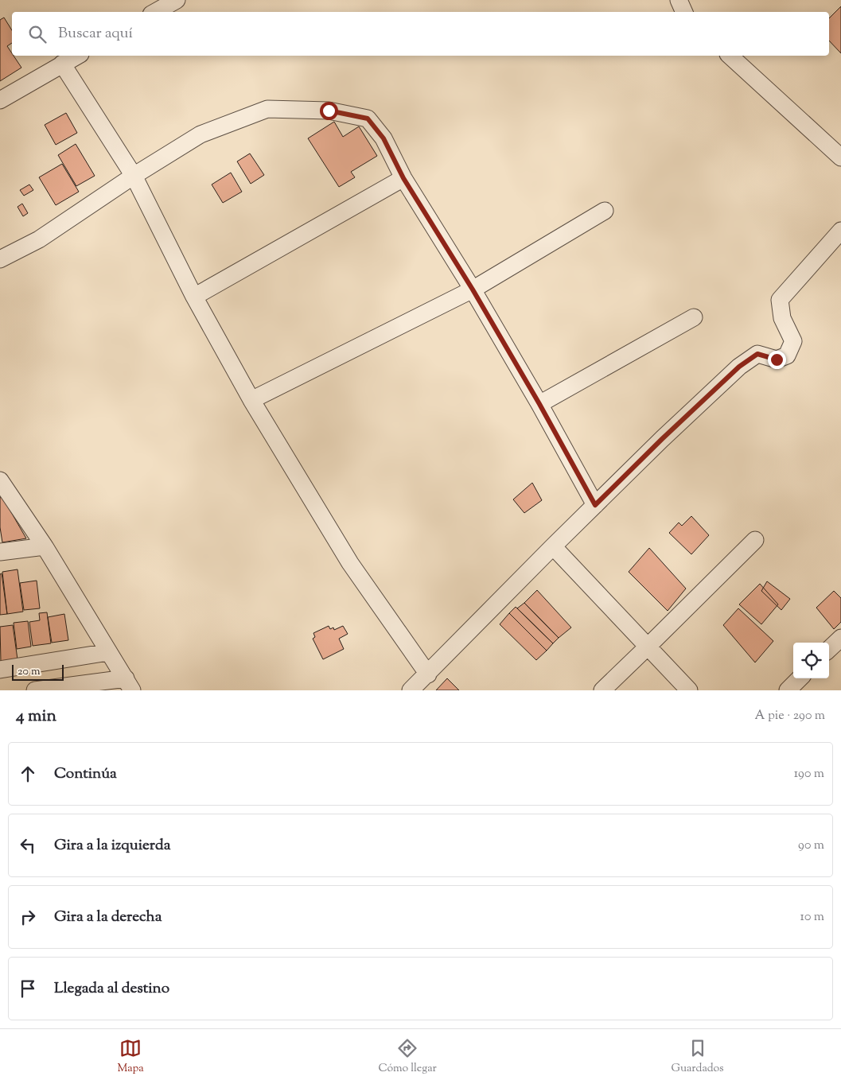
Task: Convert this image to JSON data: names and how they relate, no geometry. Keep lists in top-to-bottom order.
{
  "scale_bar": "20 m",
  "page": {
    "search": "Buscar aquí",
    "scale": "20 m",
    "heading": ["4 min", "A pie · 290 m"],
    "list": [
      ["Continúa", "190 m"],
      ["Gira a la izquierda", "90 m"],
      ["Gira a la derecha", "10 m"],
      "Llegada al destino"
    ],
    "nav": ["Mapa", "Cómo llegar", "Guardados"]
  }
}
